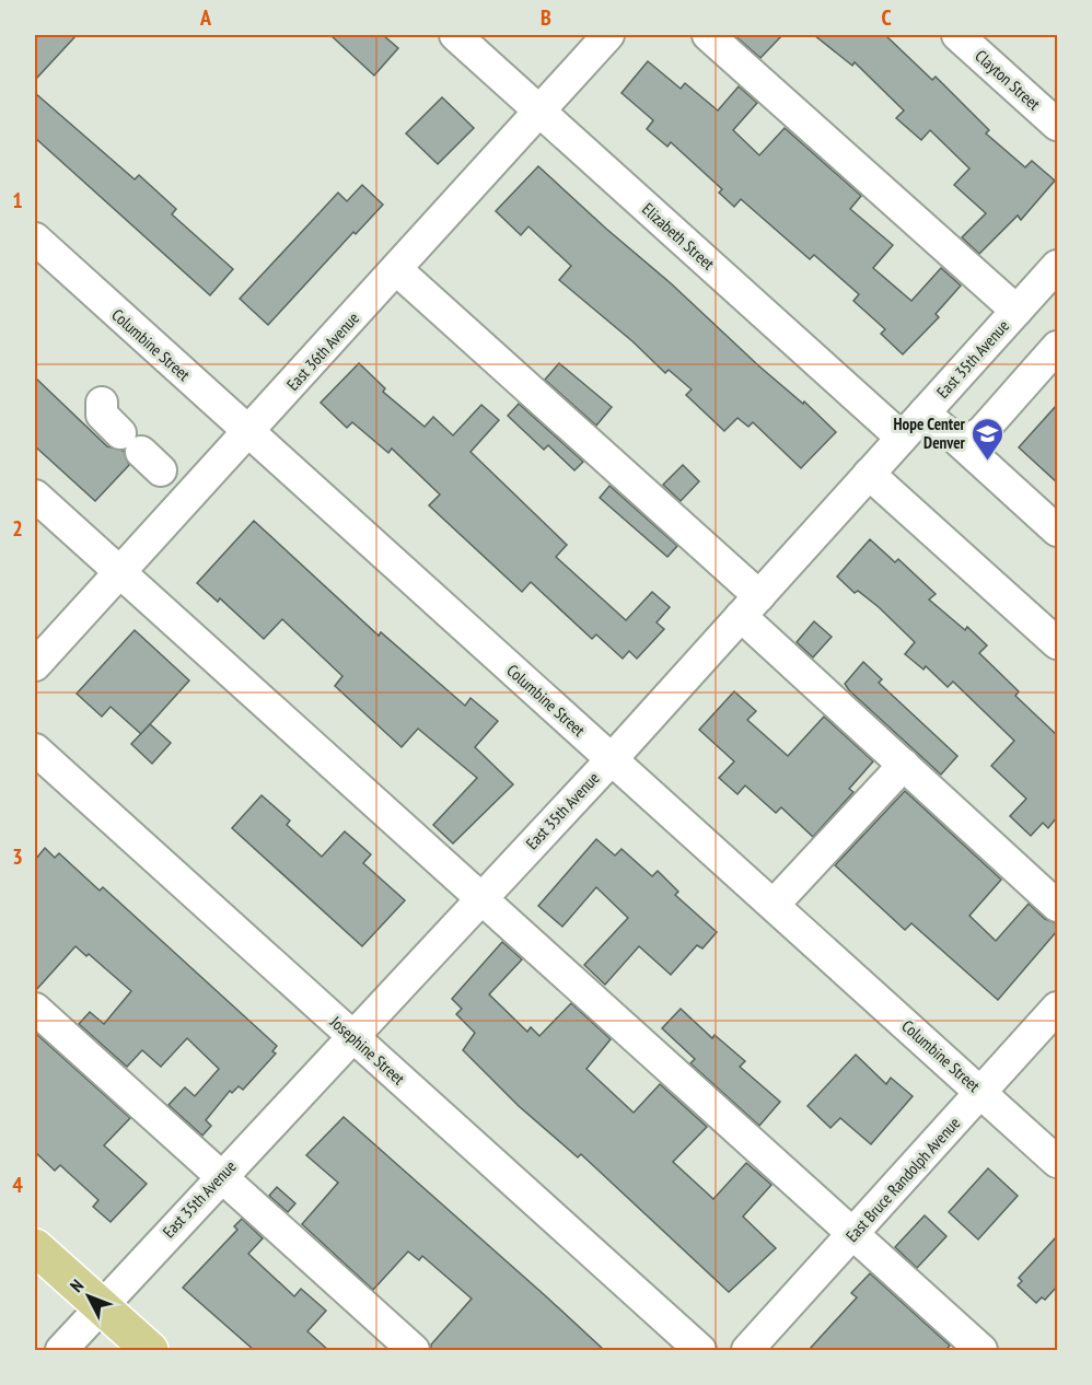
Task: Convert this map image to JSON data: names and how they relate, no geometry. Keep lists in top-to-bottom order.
{
  "streets": {
    "street": [
      "Clayton Street",
      "Elizabeth Street",
      "Columbine Street",
      "East 36th Avenue",
      "East 35th Avenue",
      "Josephine Street",
      "East Bruce Randolph Avenue"
    ]
  },
  "crossings": [
    ["Elizabeth Street", "East 36th Avenue"],
    ["Elizabeth Street", "East 35th Avenue"],
    ["Columbine Street", "East 36th Avenue"],
    ["Columbine Street", "East 35th Avenue"],
    ["Columbine Street", "East Bruce Randolph Avenue"],
    ["East 35th Avenue", "Josephine Street"]
  ],
  "places": {
    "school or university": ["Hope Center Denver"]
  },
  "north": "top left",
  "grid": {
    "columns": ["A", "B", "C"],
    "rows": [
      "1",
      "2",
      "3",
      "4"
    ]
  }
}
